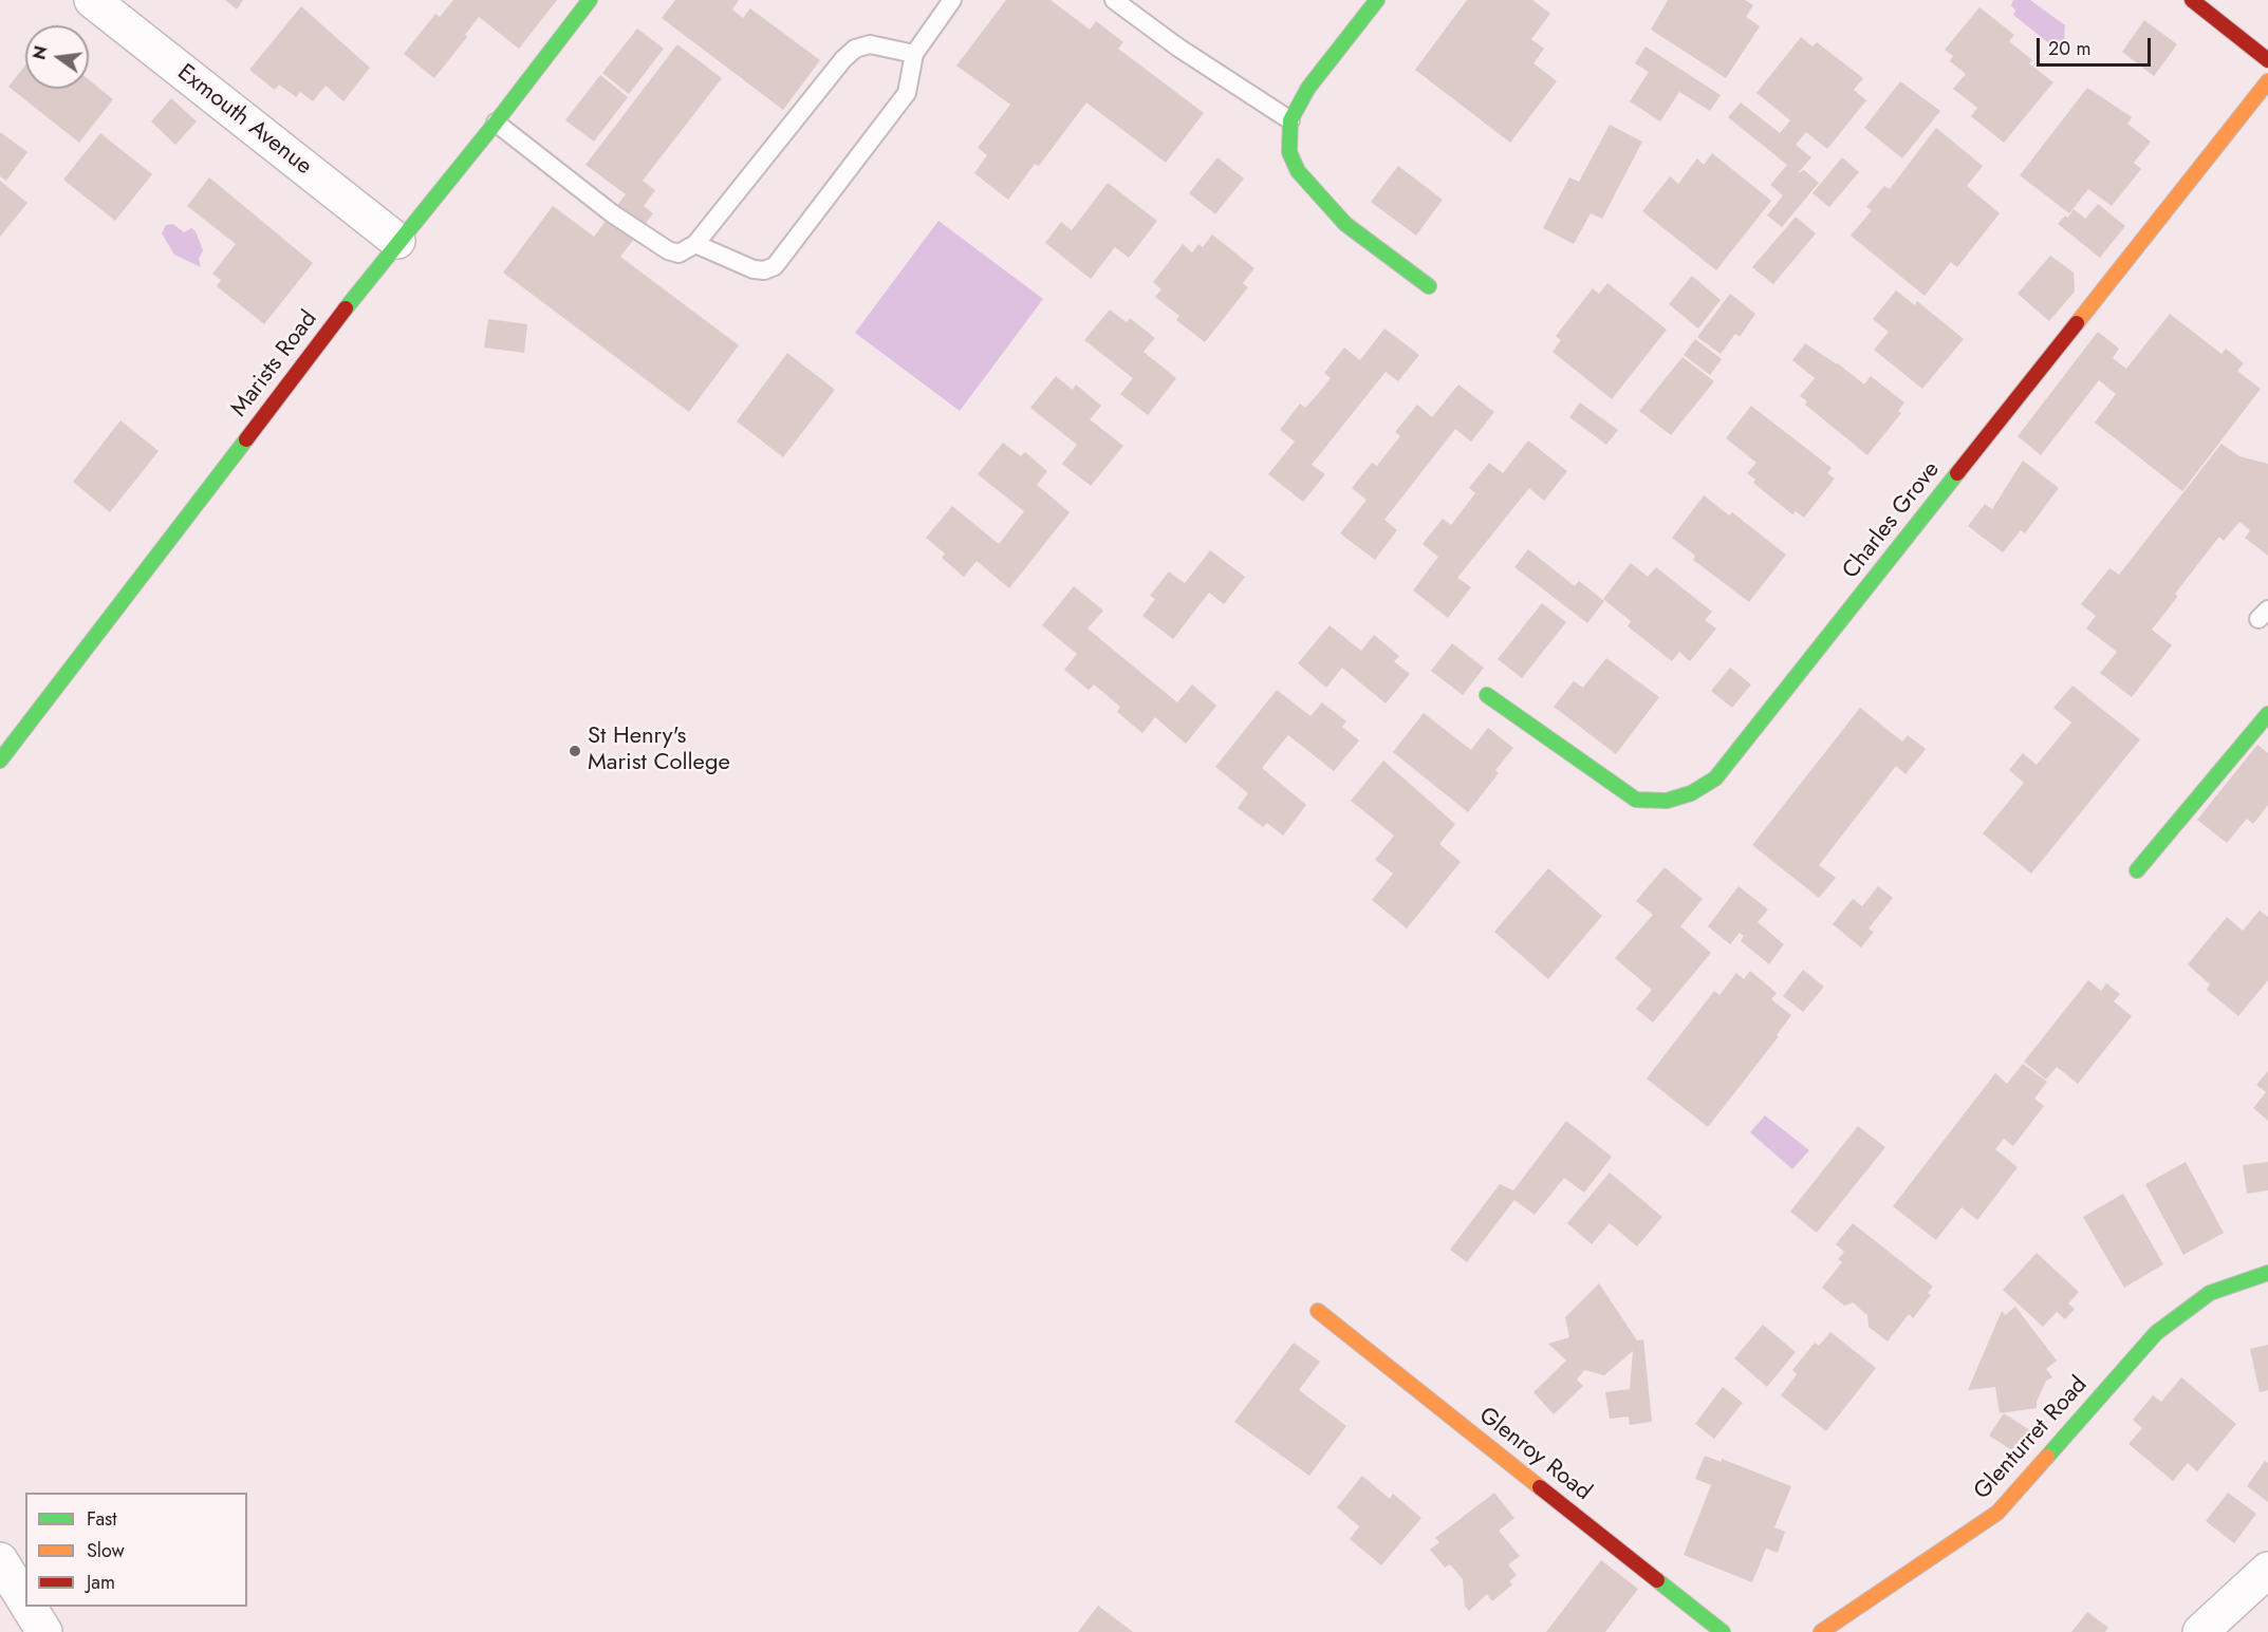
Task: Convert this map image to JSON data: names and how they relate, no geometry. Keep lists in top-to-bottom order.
{
  "streets": {
    "street": [
      "Exmouth Avenue",
      "Marists Road",
      "Charles Grove",
      "Glenturret Road",
      "Glenroy Road"
    ]
  },
  "crossings": [
    ["Exmouth Avenue", "Marists Road"]
  ],
  "places": ["St Henry's Marist College"],
  "legend": ["Fast", "Slow", "Jam"],
  "scale_bar": "20 m",
  "north": "left"
}
